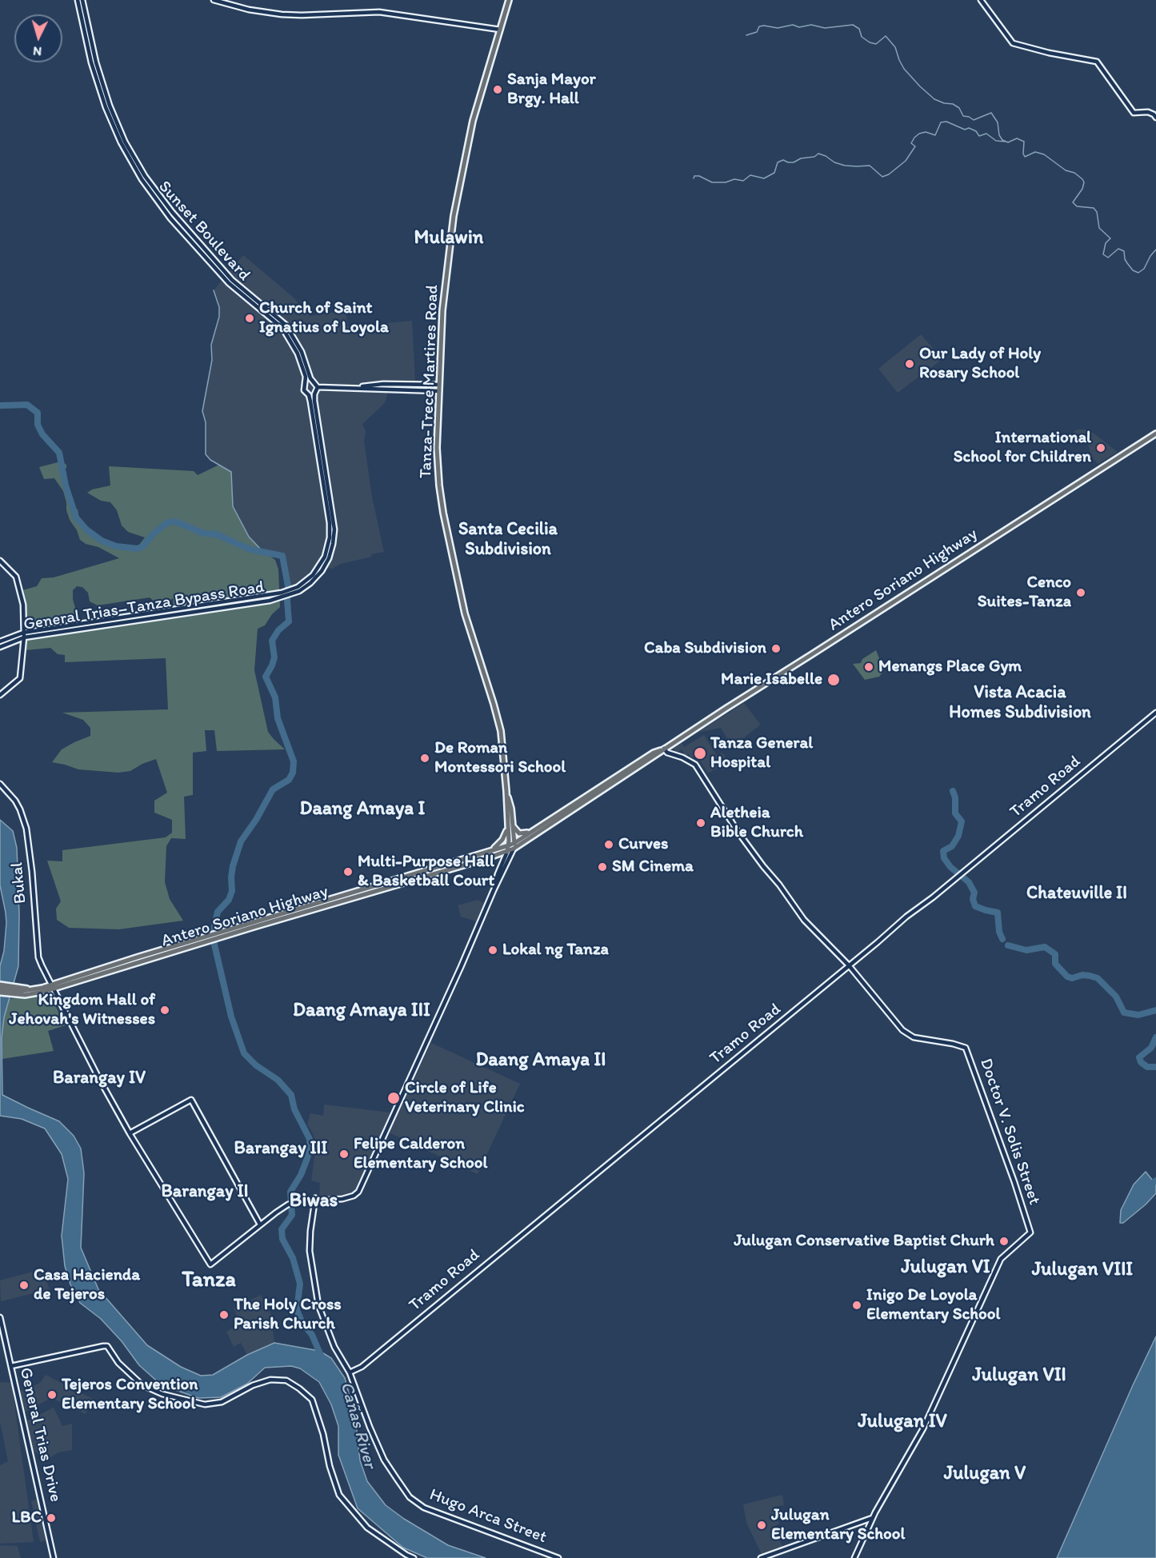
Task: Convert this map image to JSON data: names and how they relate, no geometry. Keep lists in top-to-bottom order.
{
  "streets": {
    "main road": ["Tanza-Trece Martires Road", "Antero Soriano Highway"],
    "street": [
      "Sunset Boulevard",
      "General Trias–Tanza Bypass Road",
      "Tramo Road",
      "Bukal",
      "Doctor V. Solis Street",
      "General Trias Drive",
      "Hugo Arca Street"
    ]
  },
  "crossings": [
    ["Tanza-Trece Martires Road", "Antero Soriano Highway"],
    ["Antero Soriano Highway", "Bukal"],
    ["Antero Soriano Highway", "Doctor V. Solis Street"],
    ["Tramo Road", "Doctor V. Solis Street"],
    ["Tramo Road", "Hugo Arca Street"]
  ],
  "districts": [
    "Mulawin",
    "Santa Cecilia Subdivision",
    "Vista Acacia Homes Subdivision",
    "Daang Amaya I",
    "Chateuville II",
    "Daang Amaya III",
    "Daang Amaya II",
    "Barangay IV",
    "Barangay III",
    "Barangay II",
    "Biwas",
    "Julugan VI",
    "Julugan VIII",
    "Tanza",
    "Julugan VII",
    "Julugan IV",
    "Julugan V"
  ],
  "water": ["Cañas River"],
  "places": [
    "Sanja Mayor Brgy. Hall",
    "Church of Saint Ignatius of Loyola",
    "Our Lady of Holy Rosary School",
    "International School for Children",
    "Cenco Suites-Tanza",
    "Caba Subdivision",
    "Menangs Place Gym",
    "Marie Isabelle",
    "Tanza General Hospital",
    "De Roman Montessori School",
    "Aletheia Bible Church",
    "Curves",
    "SM Cinema",
    "Multi-Purpose Hall & Basketball Court",
    "Lokal ng Tanza",
    "Kingdom Hall of Jehovah's Witnesses",
    "Circle of Life Veterinary Clinic",
    "Felipe Calderon Elementary School",
    "Julugan Conservative Baptist Churh",
    "Casa Hacienda de Tejeros",
    "Inigo De Loyola Elementary School",
    "The Holy Cross Parish Church",
    "Tejeros Convention Elementary School",
    "LBC",
    "Julugan Elementary School"
  ],
  "north": "bottom"
}
